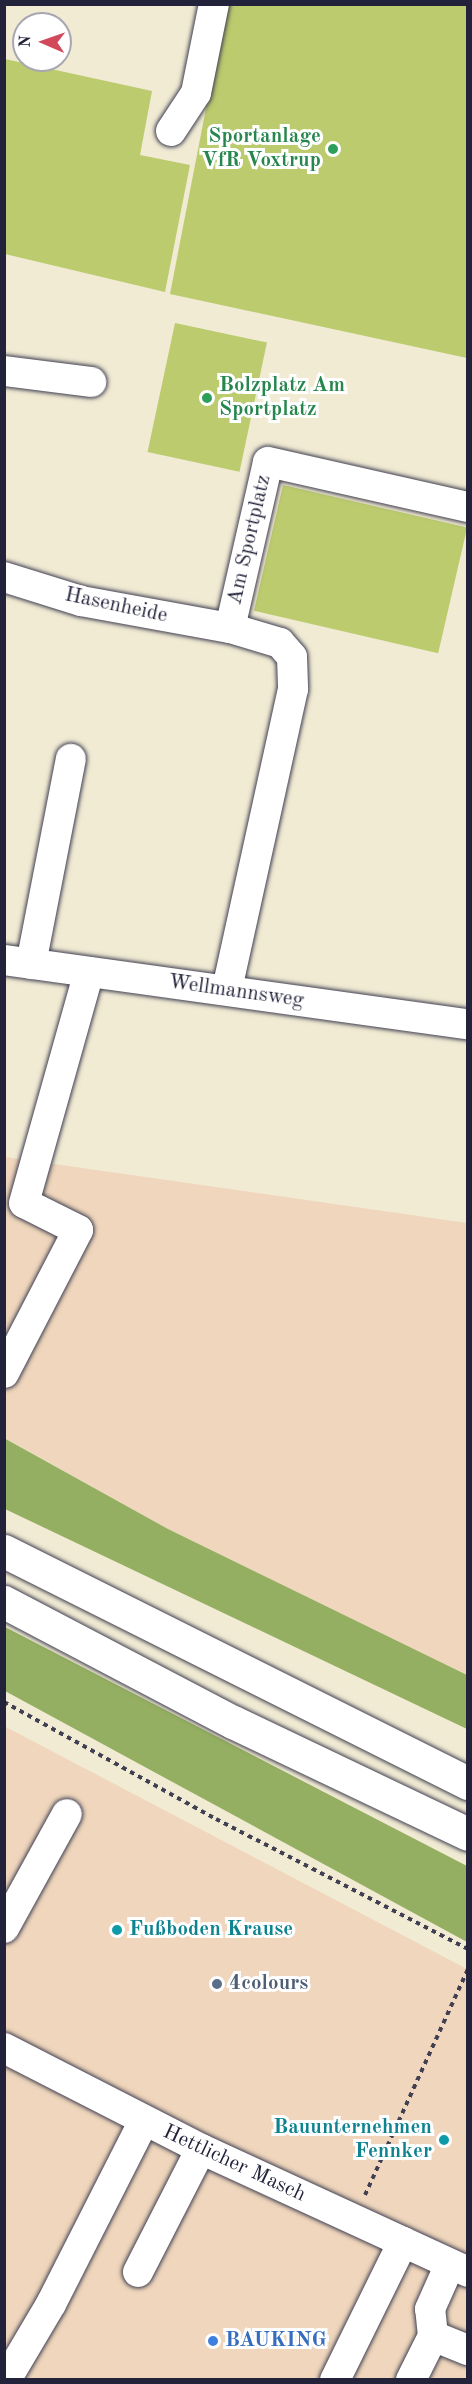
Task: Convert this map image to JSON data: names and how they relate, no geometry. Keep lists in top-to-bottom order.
{
  "streets": {
    "street": [
      "Am Sportplatz",
      "Hasenheide",
      "Wellmannsweg",
      "Hettlicher Masch"
    ]
  },
  "crossings": [
    ["Am Sportplatz", "Hasenheide"],
    ["Am Sportplatz", "Wellmannsweg"]
  ],
  "places": [
    "Sportanlage VfR Voxtrup",
    "Bolzplatz Am Sportplatz",
    "Fußboden Krause",
    "4colours",
    "Bauunternehmen Fennker",
    "BAUKING"
  ],
  "north": "left"
}
